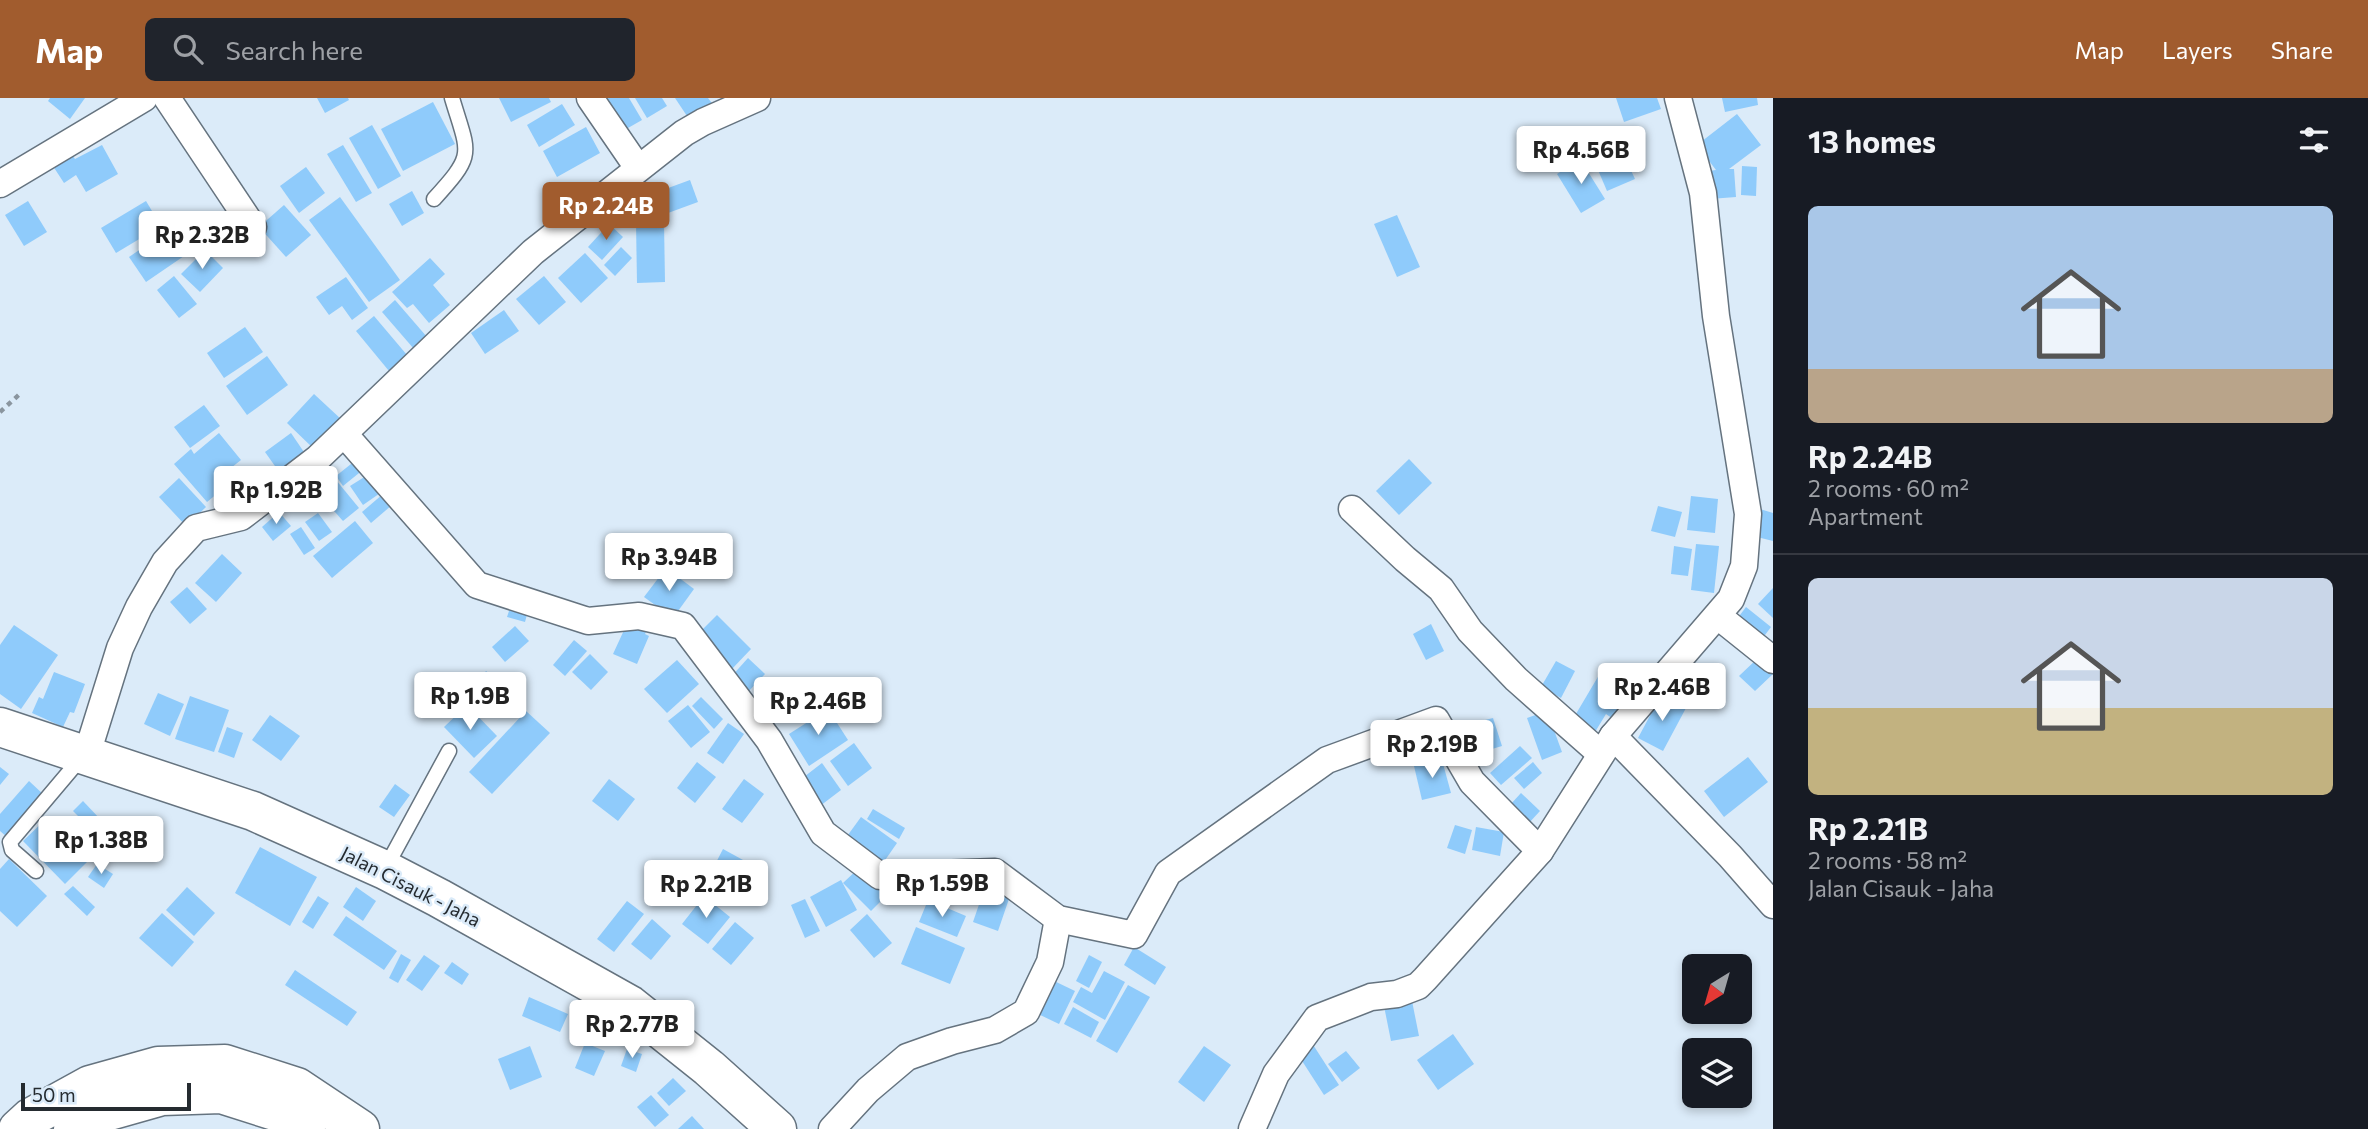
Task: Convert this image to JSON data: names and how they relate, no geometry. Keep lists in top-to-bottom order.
{
  "streets": {
    "main road": ["Jalan Cisauk - Jaha"]
  },
  "scale_bar": "50 m",
  "north": "bottom left",
  "page": {
    "header": "Map",
    "search": "Search here",
    "nav": ["Map", "Layers", "Share"],
    "heading": "13 homes",
    "price": [
      "Rp 4.56B",
      "Rp 2.24B",
      "Rp 2.32B",
      "Rp 1.92B",
      "Rp 3.94B",
      "Rp 2.46B",
      "Rp 1.9B",
      "Rp 2.46B",
      "Rp 2.19B",
      "Rp 1.38B",
      "Rp 1.59B",
      "Rp 2.21B",
      "Rp 2.77B"
    ],
    "list": [
      {
        "name": "Rp 2.24B",
        "note": "2 rooms · 60 m² · Apartment"
      },
      {
        "name": "Rp 2.21B",
        "note": "2 rooms · 58 m² · Jalan Cisauk - Jaha"
      }
    ],
    "scale": "50 m"
  }
}
